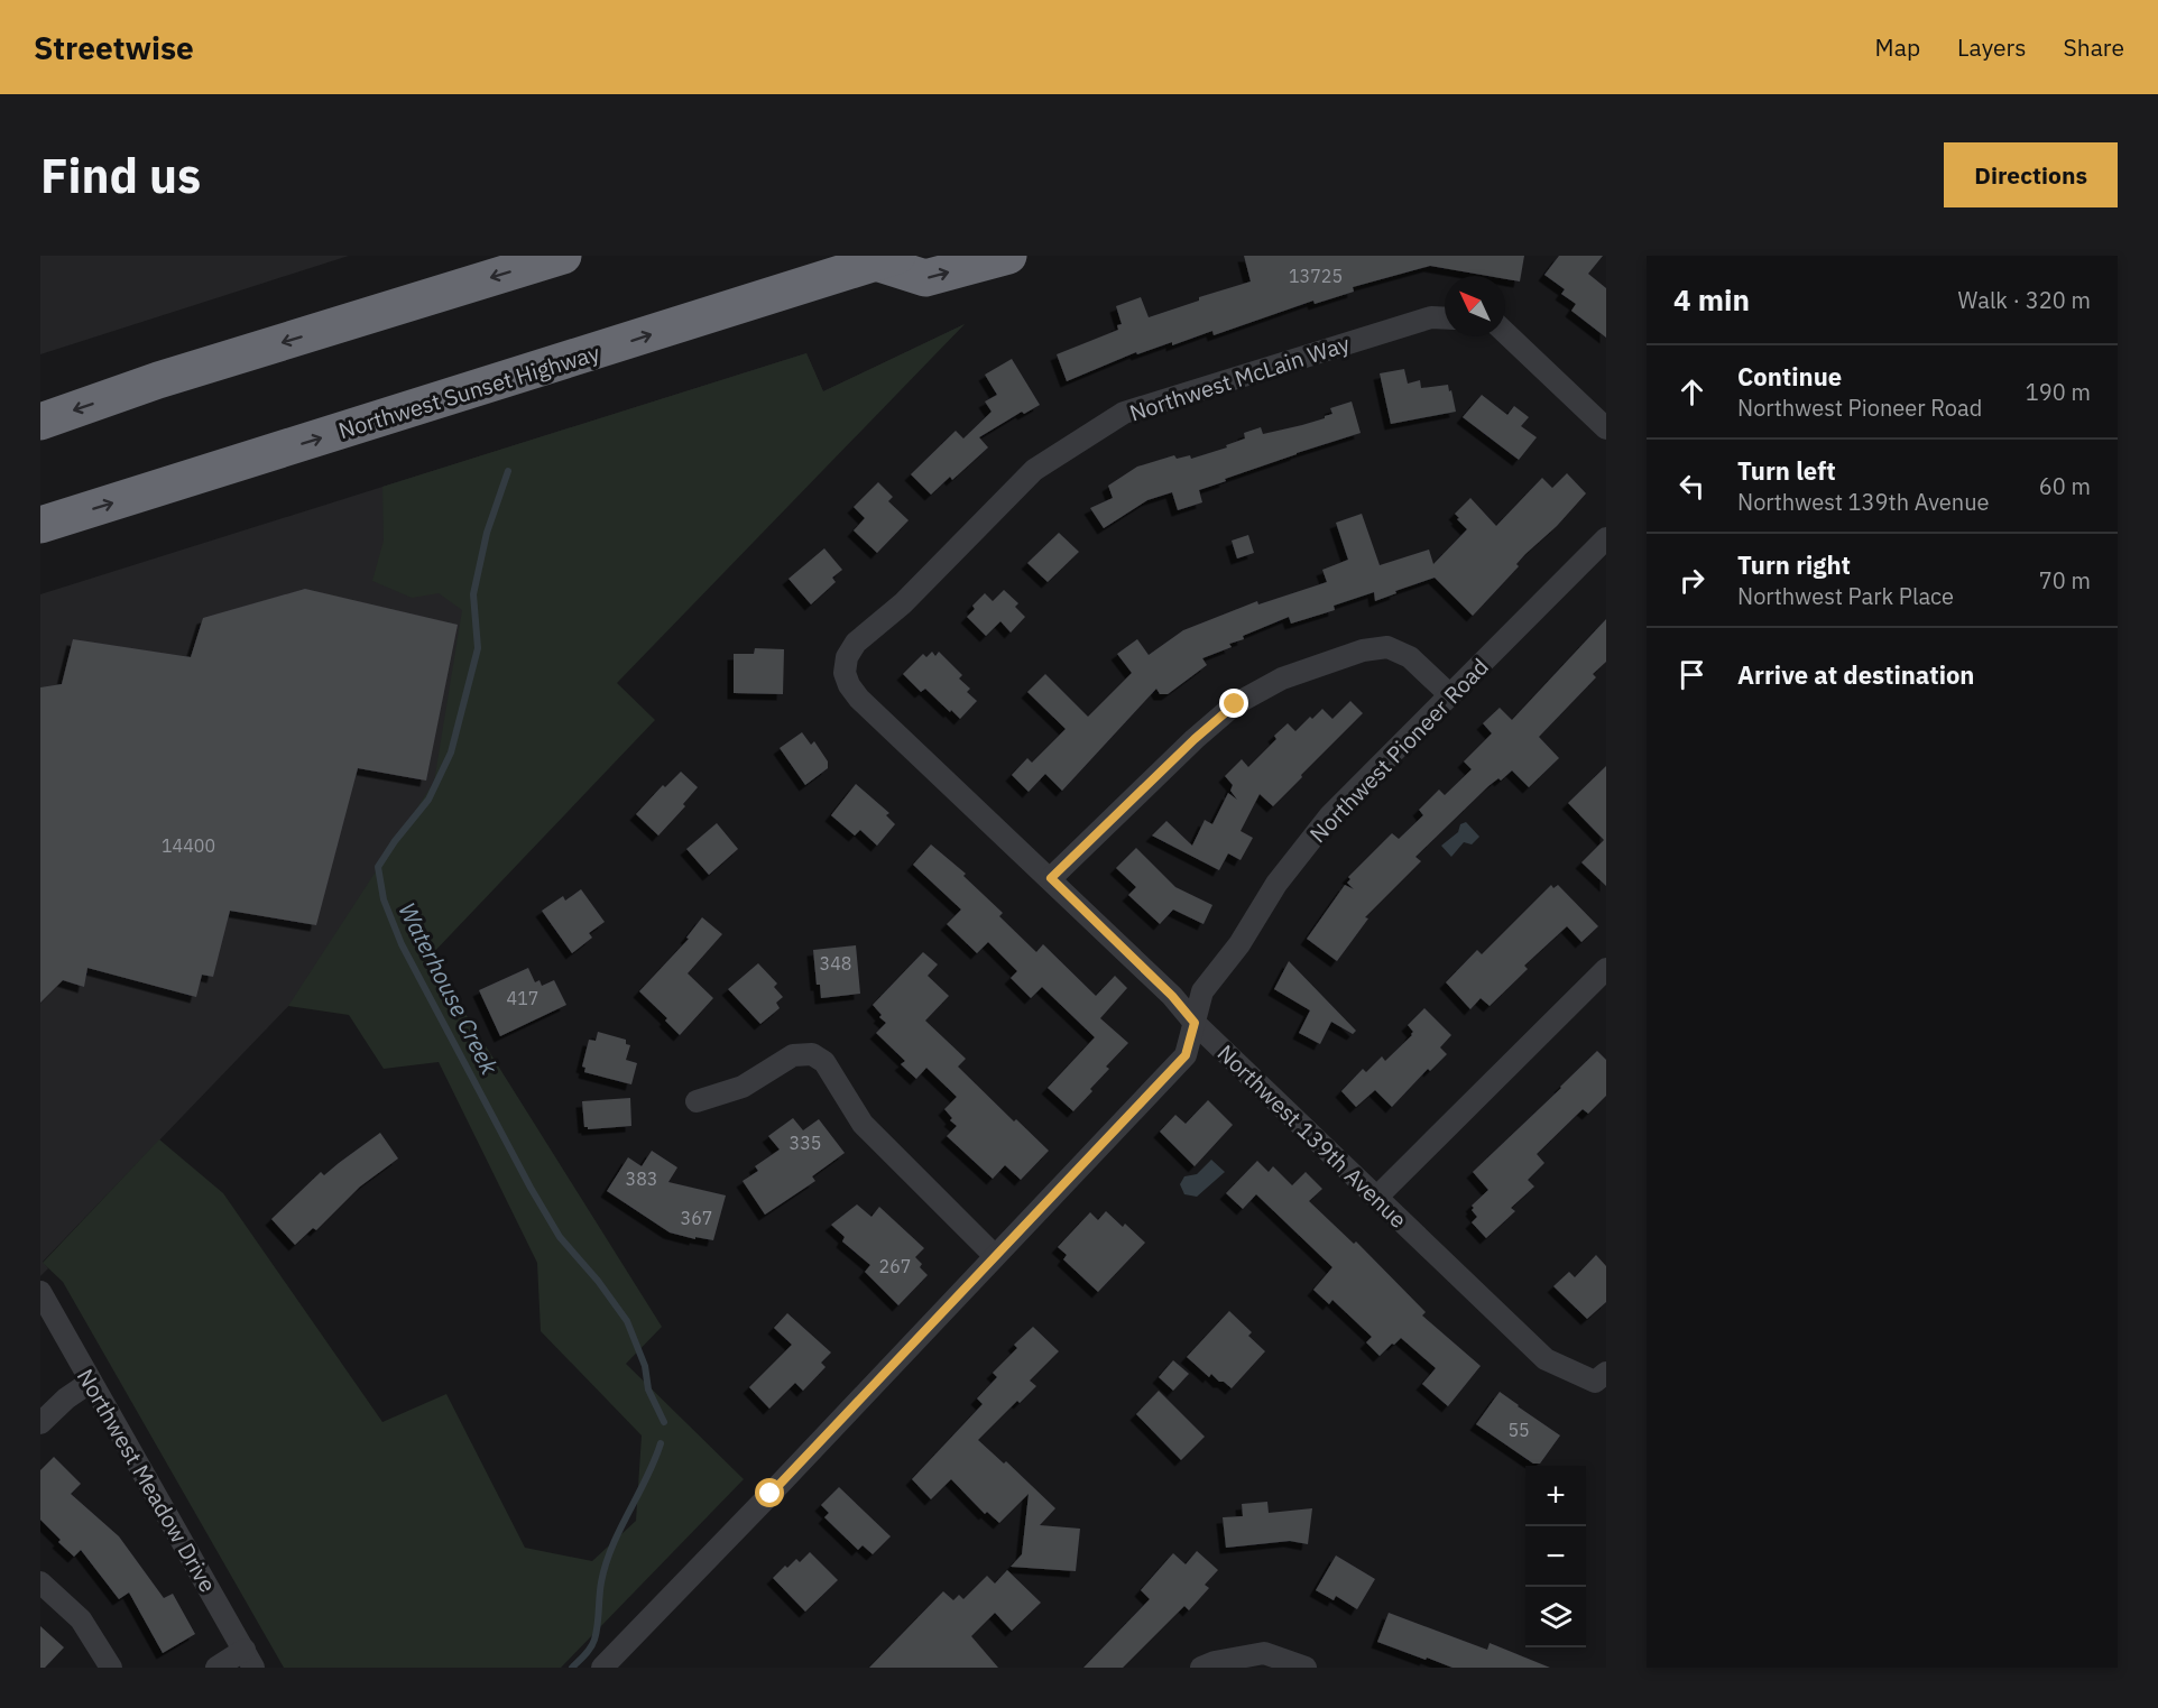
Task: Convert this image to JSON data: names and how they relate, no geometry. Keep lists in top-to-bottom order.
{
  "streets": {
    "highway": ["Northwest Sunset Highway"],
    "street": [
      "Northwest McLain Way",
      "Northwest Pioneer Road",
      "Northwest 139th Avenue",
      "Northwest Meadow Drive"
    ]
  },
  "crossings": [
    ["Northwest McLain Way", "Northwest 139th Avenue"],
    ["Northwest Pioneer Road", "Northwest 139th Avenue"]
  ],
  "water": ["Waterhouse Creek"],
  "house_numbers": [
    "13725",
    "14400",
    "348",
    "417",
    "335",
    "383",
    "367",
    "267",
    "55"
  ],
  "north": "top left",
  "page": {
    "header": "Streetwise",
    "nav": ["Map", "Layers", "Share"],
    "buttons": "Directions",
    "title": "Find us",
    "heading": ["4 min", "Walk · 320 m"],
    "list": [
      ["Continue", "Northwest Pioneer Road", "190 m"],
      ["Turn left", "Northwest 139th Avenue", "60 m"],
      ["Turn right", "Northwest Park Place", "70 m"],
      "Arrive at destination"
    ],
    "map_buttons": ["+", "−"]
  }
}
